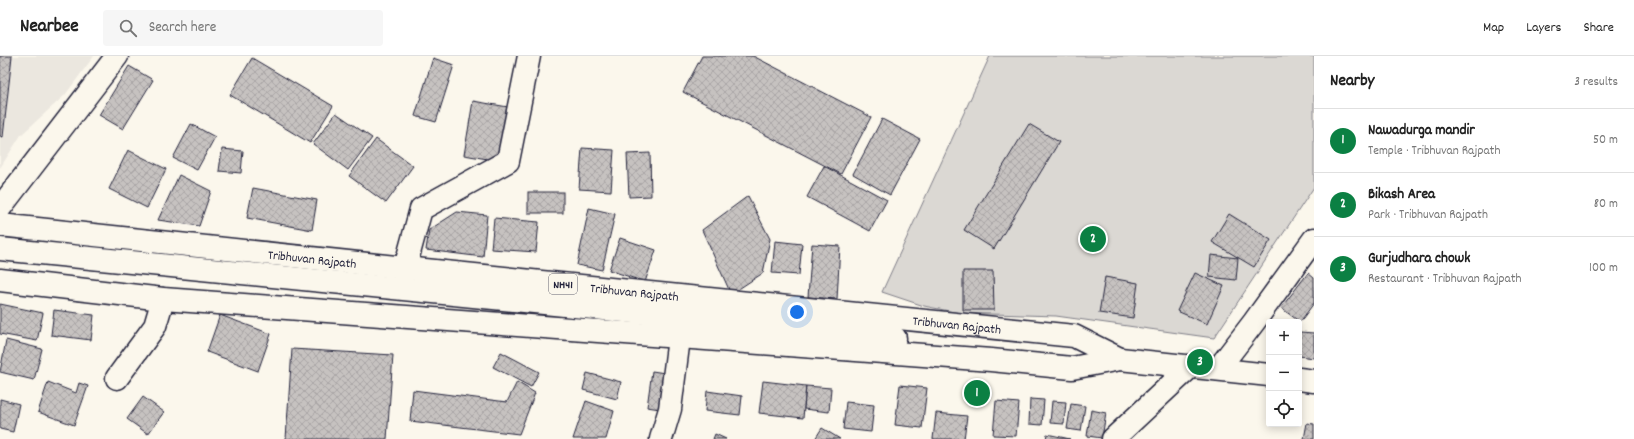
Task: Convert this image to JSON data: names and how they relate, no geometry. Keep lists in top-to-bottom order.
{
  "streets": {
    "main road": ["Tribhuvan Rajpath", "NH41"]
  },
  "page": {
    "header": "Nearbee",
    "search": "Search here",
    "nav": ["Map", "Layers", "Share"],
    "heading": ["Nearby", "3 results"],
    "list": [
      {
        "mark": "1",
        "name": "Nawadurga mandir",
        "note": "Temple · Tribhuvan Rajpath",
        "value": "50 m"
      },
      {
        "mark": "2",
        "name": "Bikash Area",
        "note": "Park · Tribhuvan Rajpath",
        "value": "80 m"
      },
      {
        "mark": "3",
        "name": "Gurjudhara chowk",
        "note": "Restaurant · Tribhuvan Rajpath",
        "value": "100 m"
      }
    ],
    "pins": ["2", "3", "1"],
    "map_buttons": ["+", "−"]
  }
}
